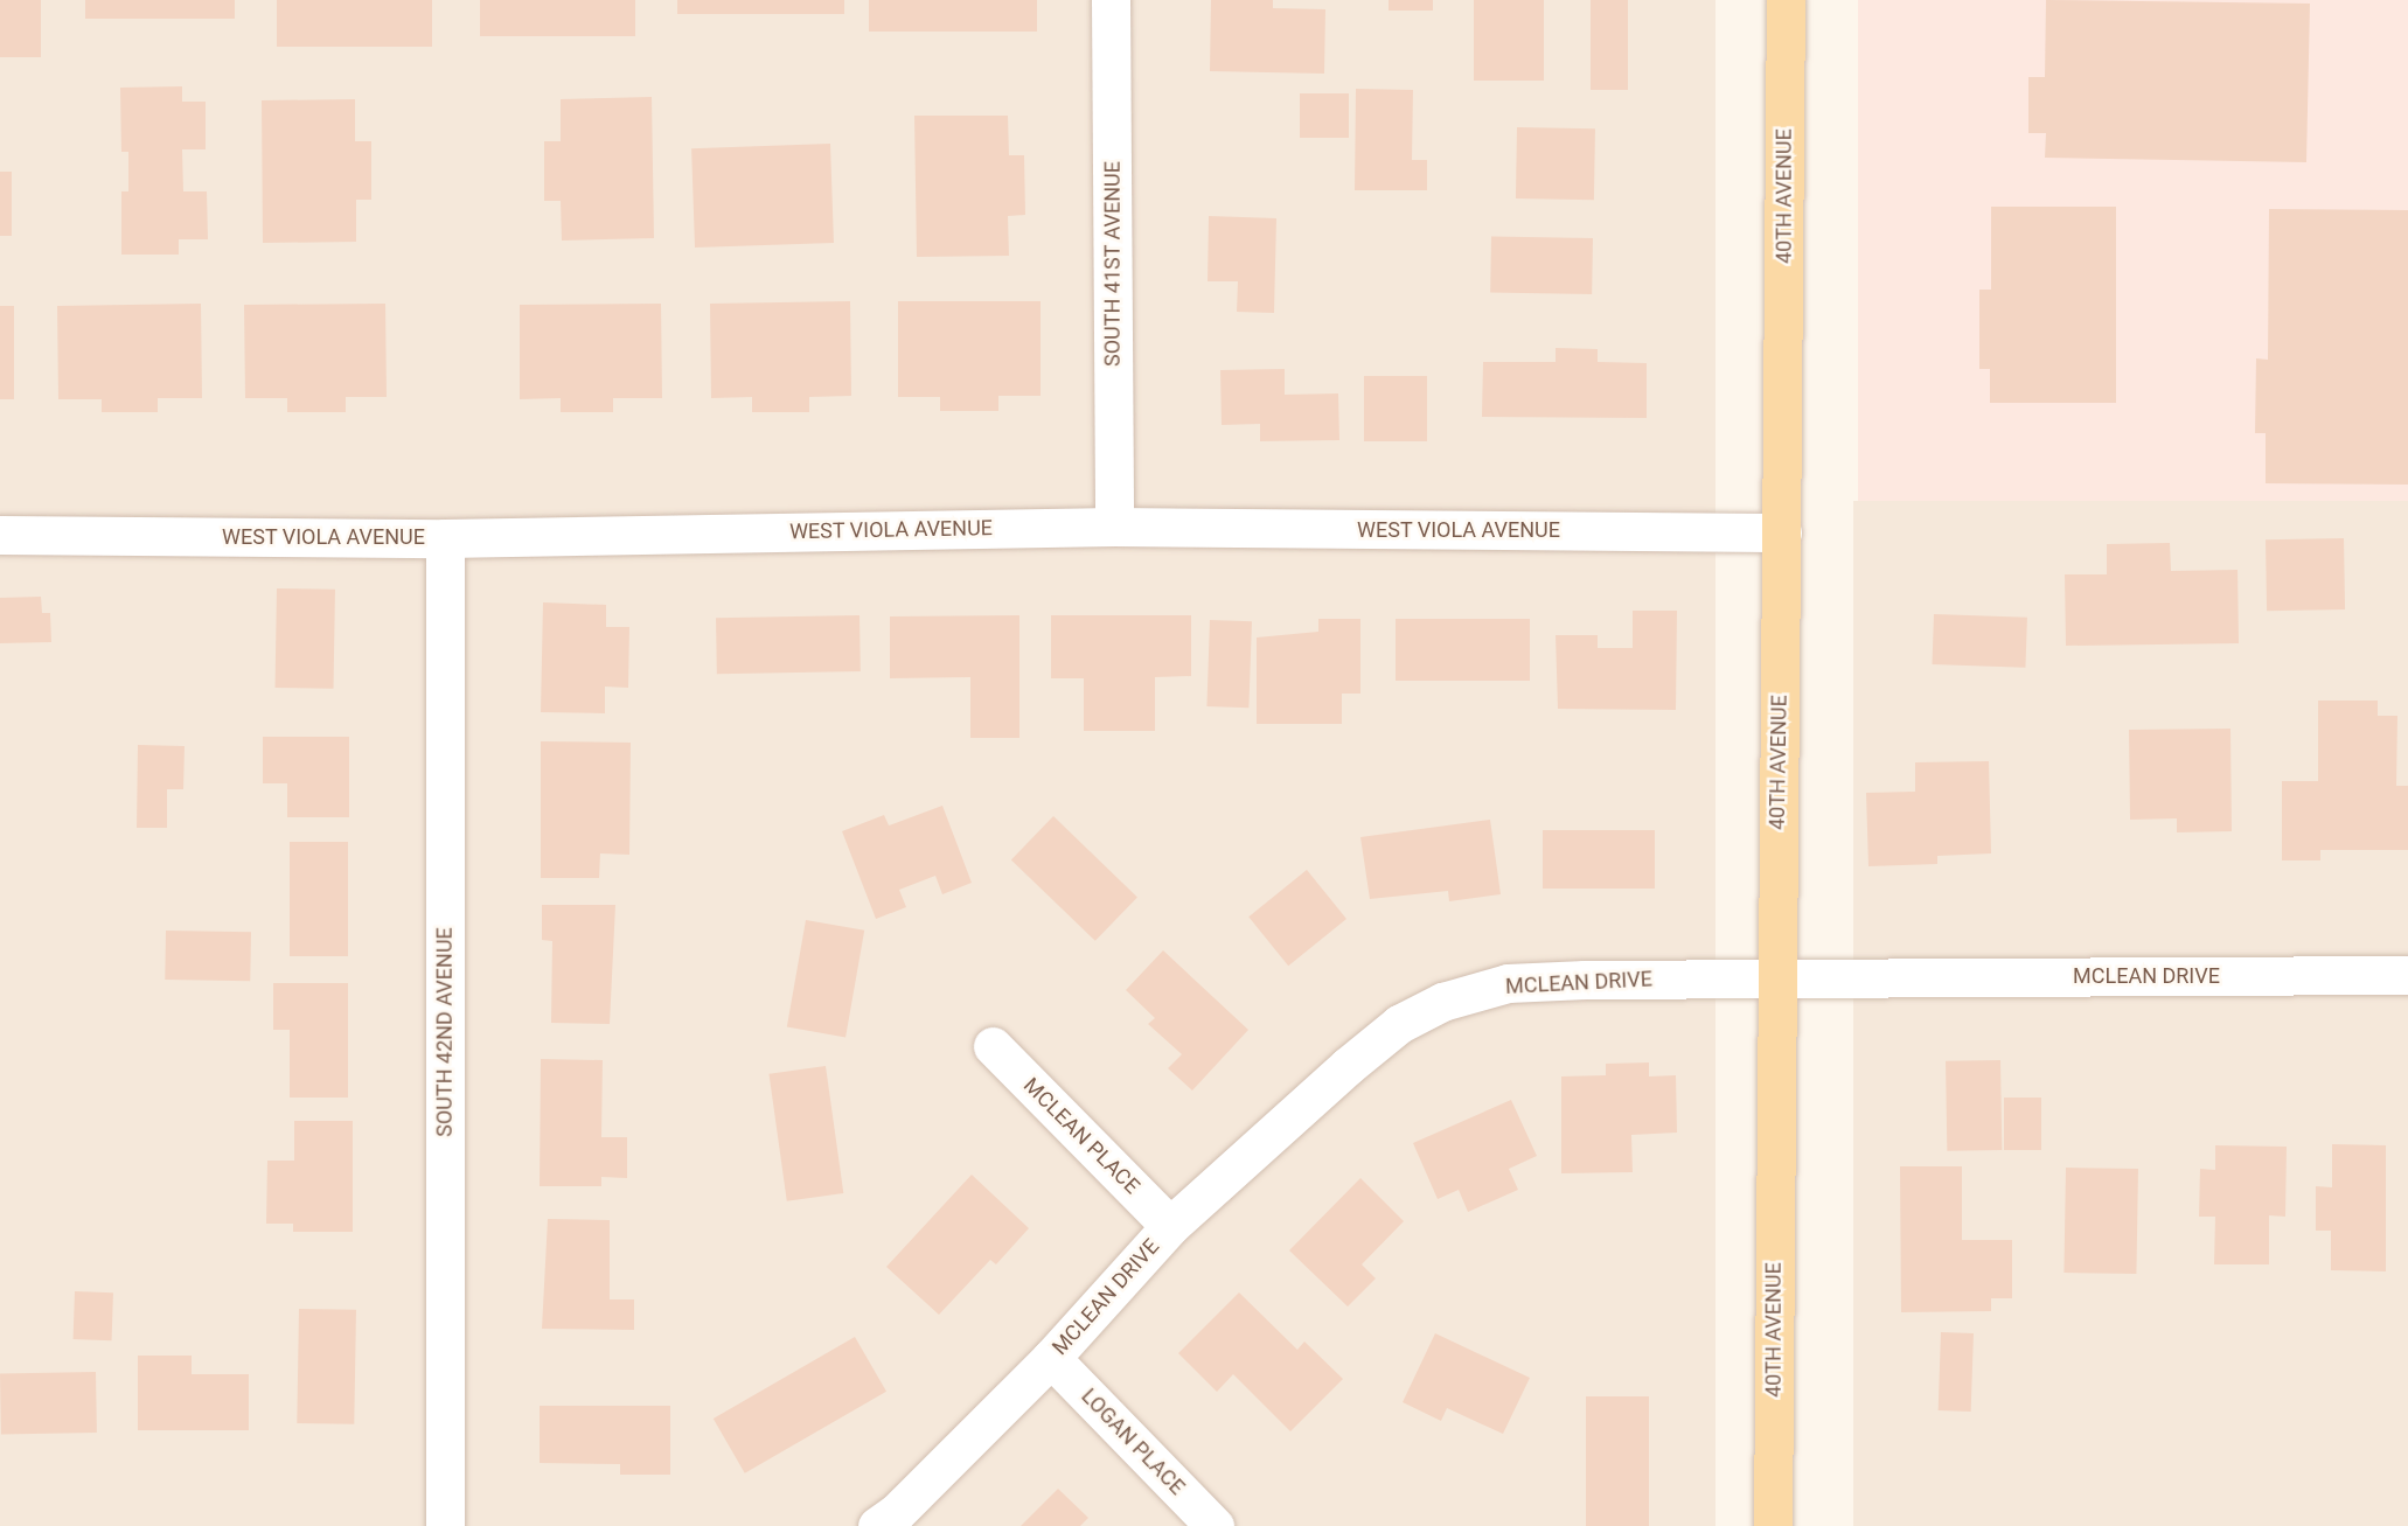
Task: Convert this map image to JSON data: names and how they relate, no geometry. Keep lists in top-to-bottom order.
{
  "streets": {
    "main road": ["40TH AVENUE"],
    "street": [
      "SOUTH 41ST AVENUE",
      "WEST VIOLA AVENUE",
      "MCLEAN DRIVE",
      "SOUTH 42ND AVENUE",
      "MCLEAN PLACE",
      "LOGAN PLACE"
    ]
  },
  "crossings": [
    ["40TH AVENUE", "WEST VIOLA AVENUE"],
    ["40TH AVENUE", "MCLEAN DRIVE"],
    ["SOUTH 41ST AVENUE", "WEST VIOLA AVENUE"],
    ["WEST VIOLA AVENUE", "SOUTH 42ND AVENUE"],
    ["MCLEAN DRIVE", "MCLEAN PLACE"],
    ["MCLEAN DRIVE", "LOGAN PLACE"]
  ]
}
